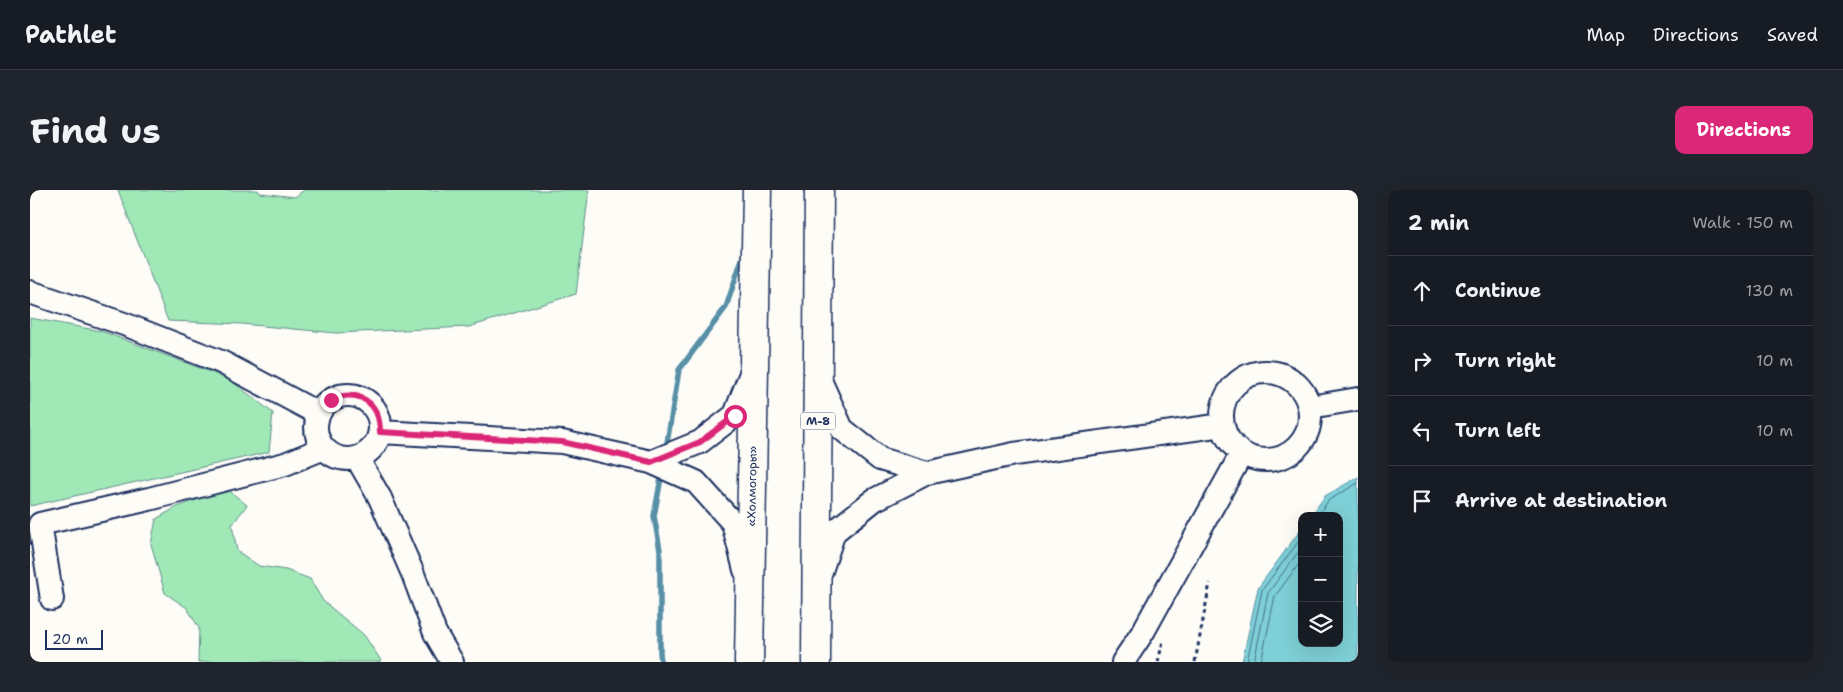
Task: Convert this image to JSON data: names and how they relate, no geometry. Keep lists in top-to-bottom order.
{
  "streets": {
    "highway": ["М-8", "«Холмогоры»"]
  },
  "scale_bar": "20 m",
  "page": {
    "header": "Pathlet",
    "nav": ["Map", "Directions", "Saved"],
    "buttons": "Directions",
    "title": "Find us",
    "heading": ["2 min", "Walk · 150 m"],
    "list": [
      ["Continue", "130 m"],
      ["Turn right", "10 m"],
      ["Turn left", "10 m"],
      "Arrive at destination"
    ],
    "map_buttons": ["+", "−"],
    "scale": "20 m"
  }
}
